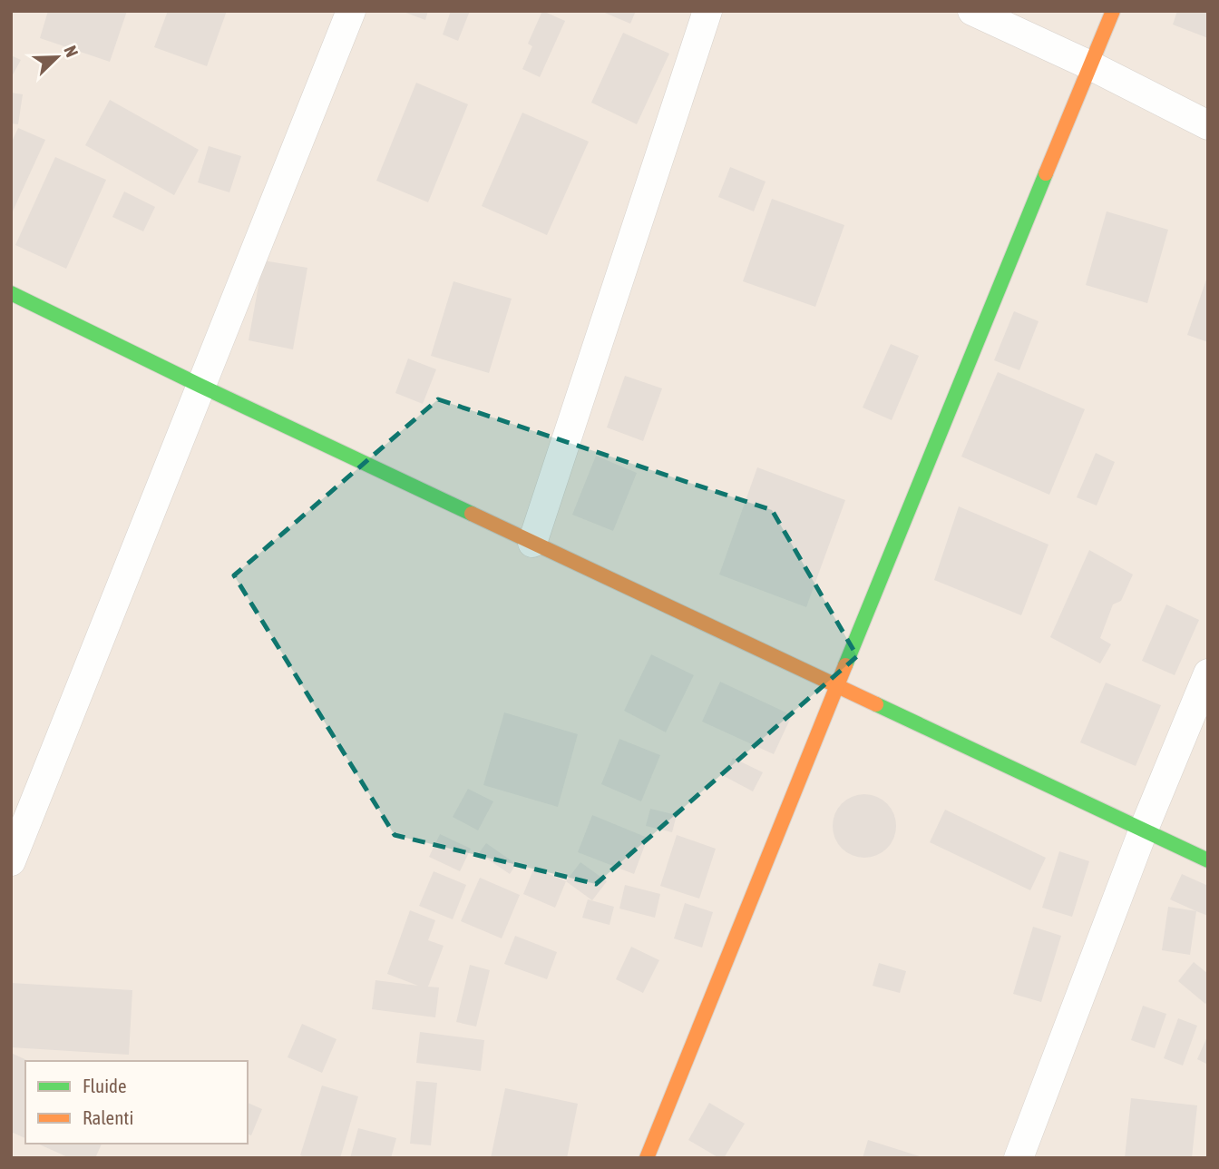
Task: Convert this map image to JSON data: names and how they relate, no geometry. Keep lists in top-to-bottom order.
{
  "legend": ["Fluide", "Ralenti"],
  "north": "top right"
}
